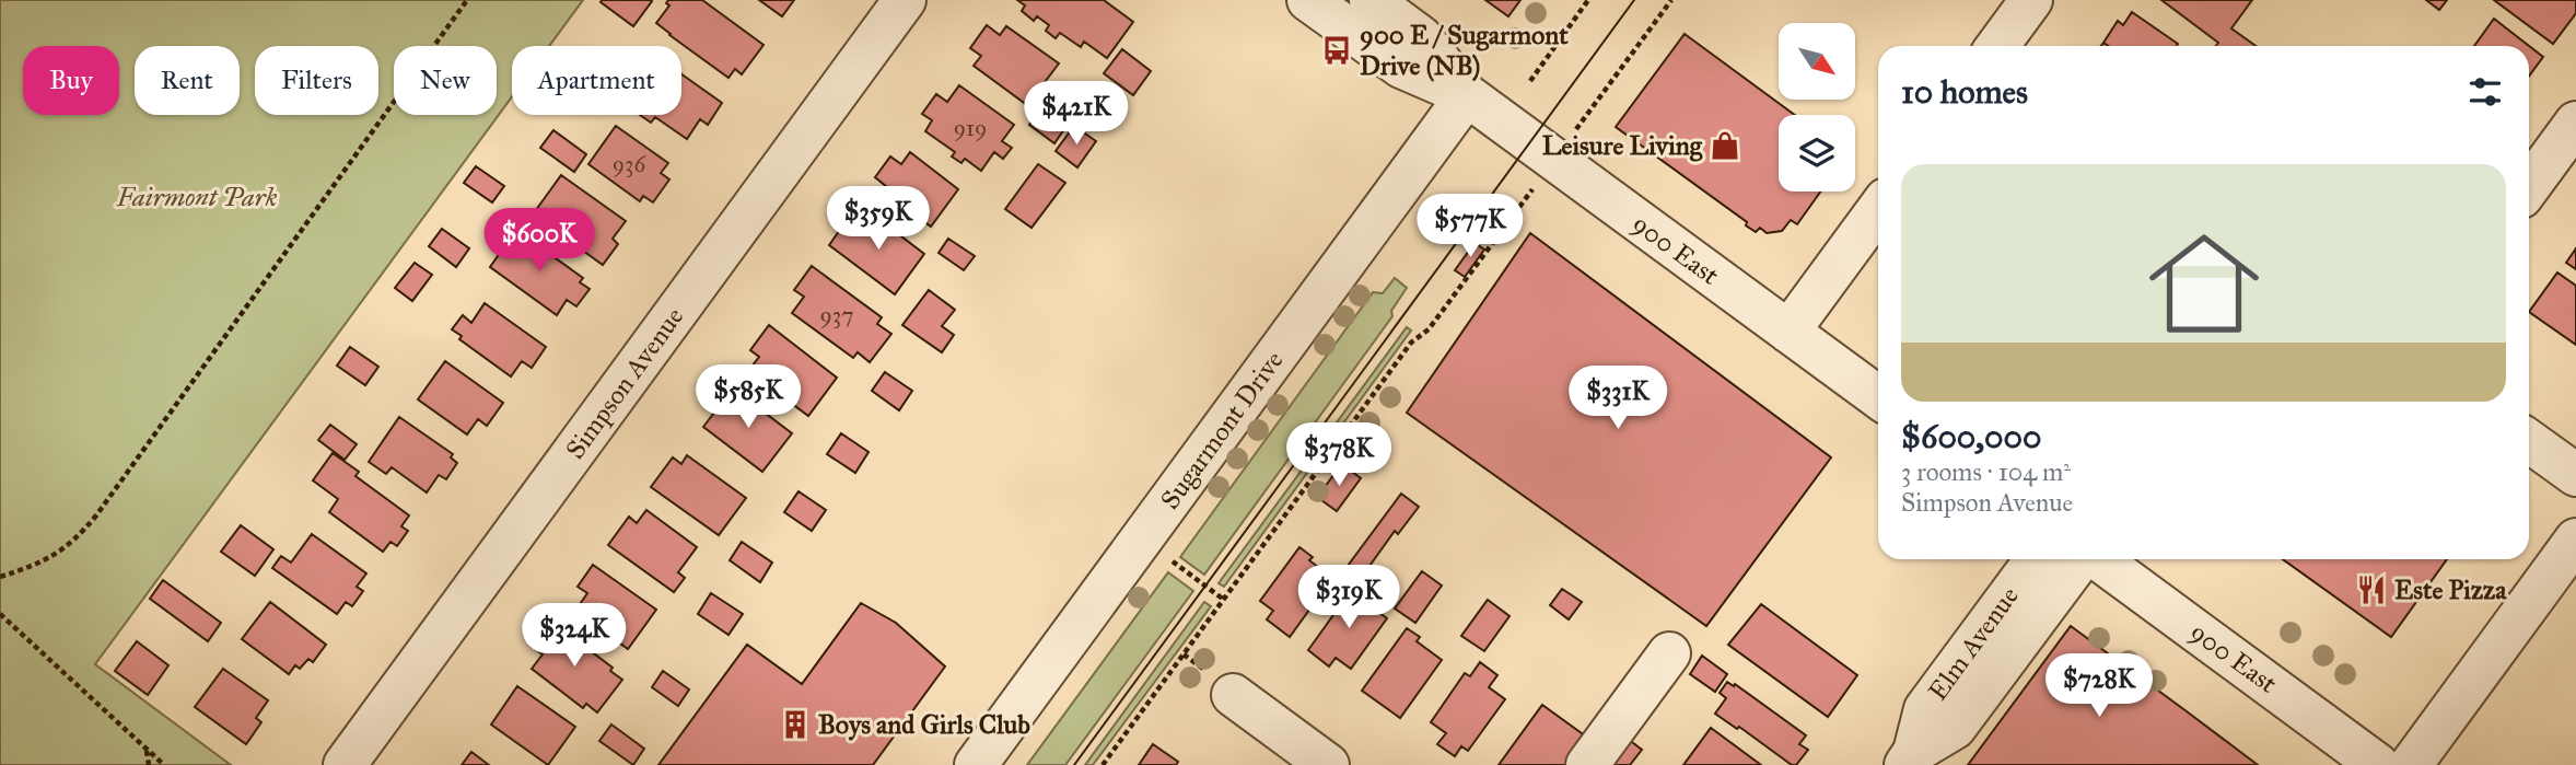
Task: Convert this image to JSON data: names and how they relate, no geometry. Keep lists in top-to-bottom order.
{
  "streets": {
    "street": [
      "900 East",
      "Simpson Avenue",
      "Sugarmont Drive",
      "Elm Avenue"
    ]
  },
  "crossings": [
    ["900 East", "Sugarmont Drive"]
  ],
  "parks": ["Fairmont Park"],
  "places": {
    "bus stop": ["900 E / Sugarmont Drive (NB)"],
    "shop": ["Leisure Living"],
    "restaurant": ["Este Pizza"],
    "building": ["Boys and Girls Club"]
  },
  "house_numbers": ["919", "936", "937"],
  "north": "bottom right",
  "page": {
    "chip": [
      "Buy",
      "Rent",
      "Filters",
      "New",
      "Apartment"
    ],
    "heading": "10 homes",
    "price": [
      "$421K",
      "$359K",
      "$577K",
      "$600K",
      "$585K",
      "$331K",
      "$378K",
      "$319K",
      "$324K",
      "$728K"
    ],
    "list": [
      {
        "name": "$600,000",
        "note": "3 rooms · 104 m² · Simpson Avenue"
      }
    ]
  }
}
